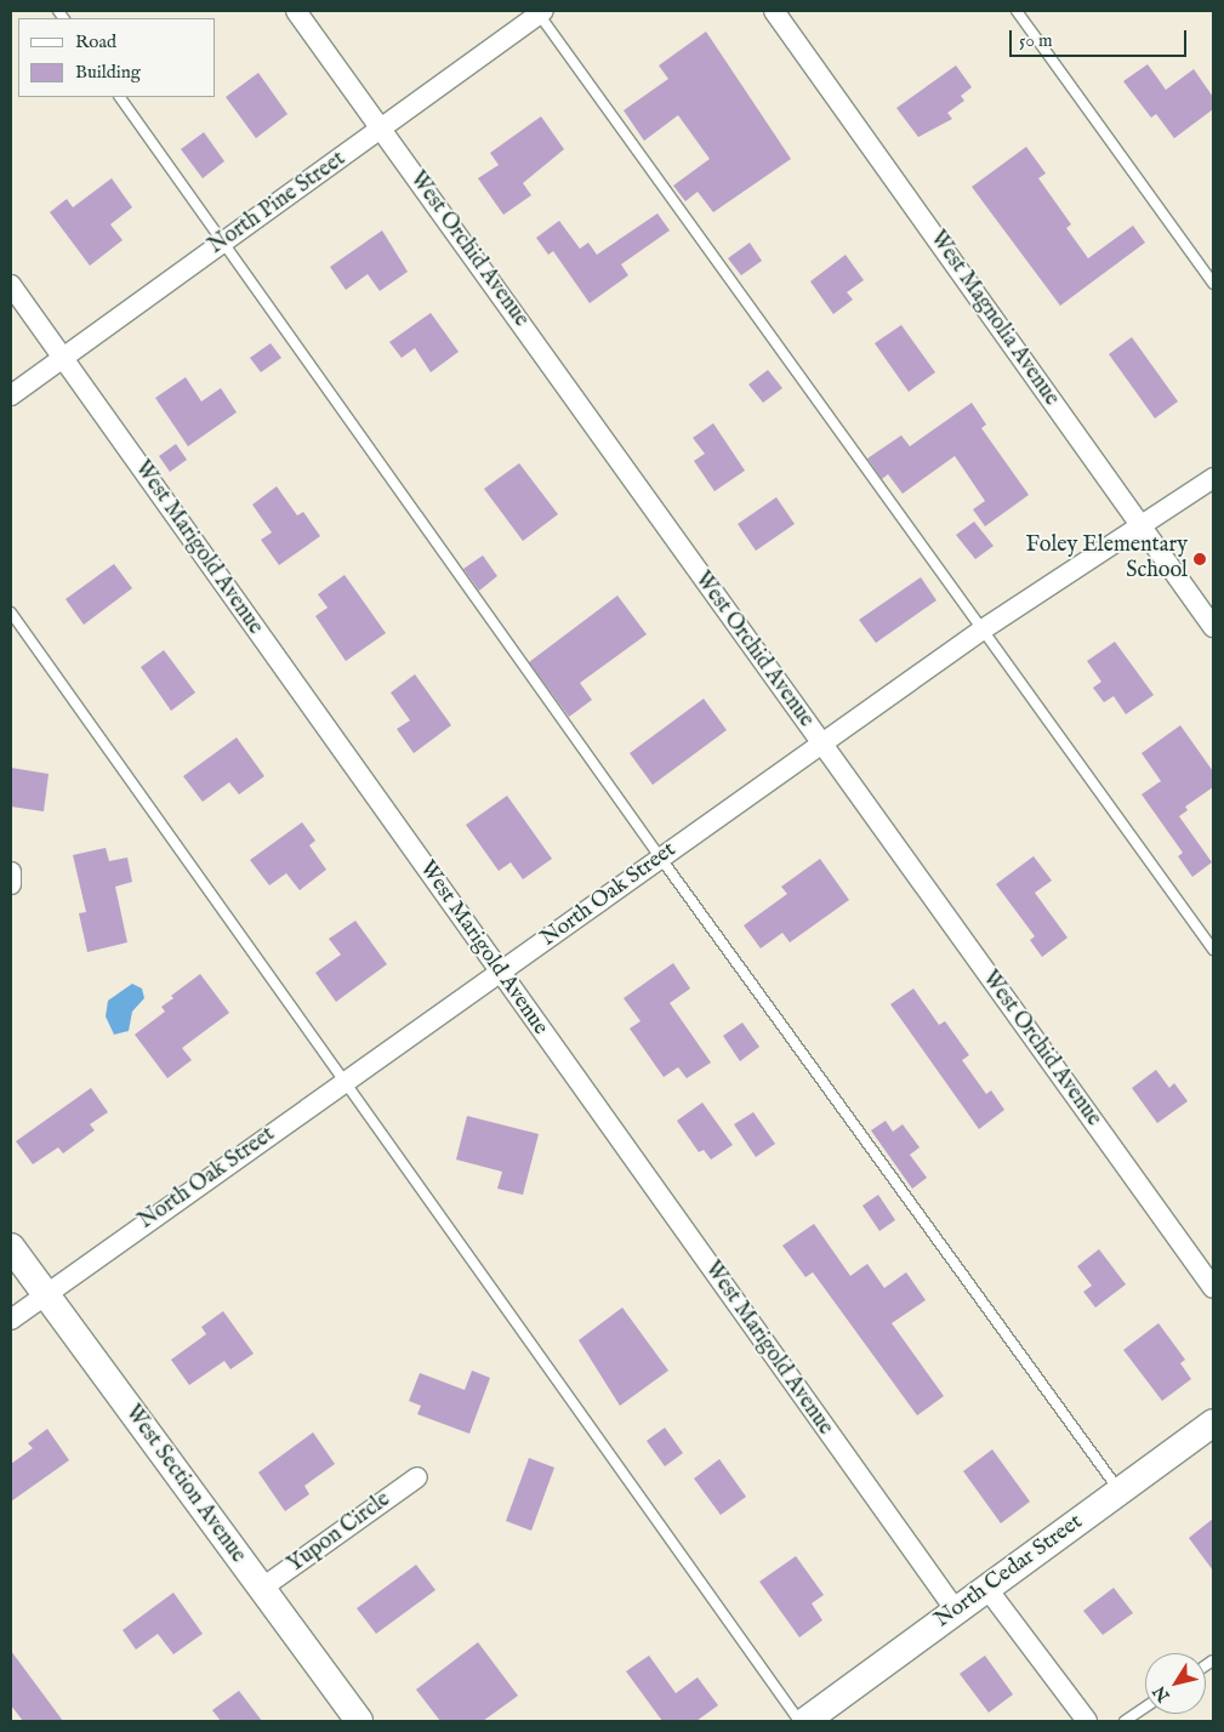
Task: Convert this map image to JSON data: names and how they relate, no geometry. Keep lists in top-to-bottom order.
{
  "streets": {
    "street": [
      "North Pine Street",
      "West Orchid Avenue",
      "West Magnolia Avenue",
      "West Marigold Avenue",
      "North Oak Street",
      "West Section Avenue",
      "Yupon Circle",
      "North Cedar Street"
    ]
  },
  "crossings": [
    ["North Pine Street", "West Orchid Avenue"],
    ["North Pine Street", "West Marigold Avenue"],
    ["West Orchid Avenue", "North Oak Street"],
    ["West Magnolia Avenue", "North Oak Street"],
    ["West Marigold Avenue", "North Oak Street"],
    ["West Marigold Avenue", "North Cedar Street"],
    ["North Oak Street", "West Section Avenue"],
    ["West Section Avenue", "Yupon Circle"]
  ],
  "places": ["Foley Elementary School"],
  "legend": ["Road", "Building"],
  "scale_bar": "50 m",
  "north": "bottom left"
}
